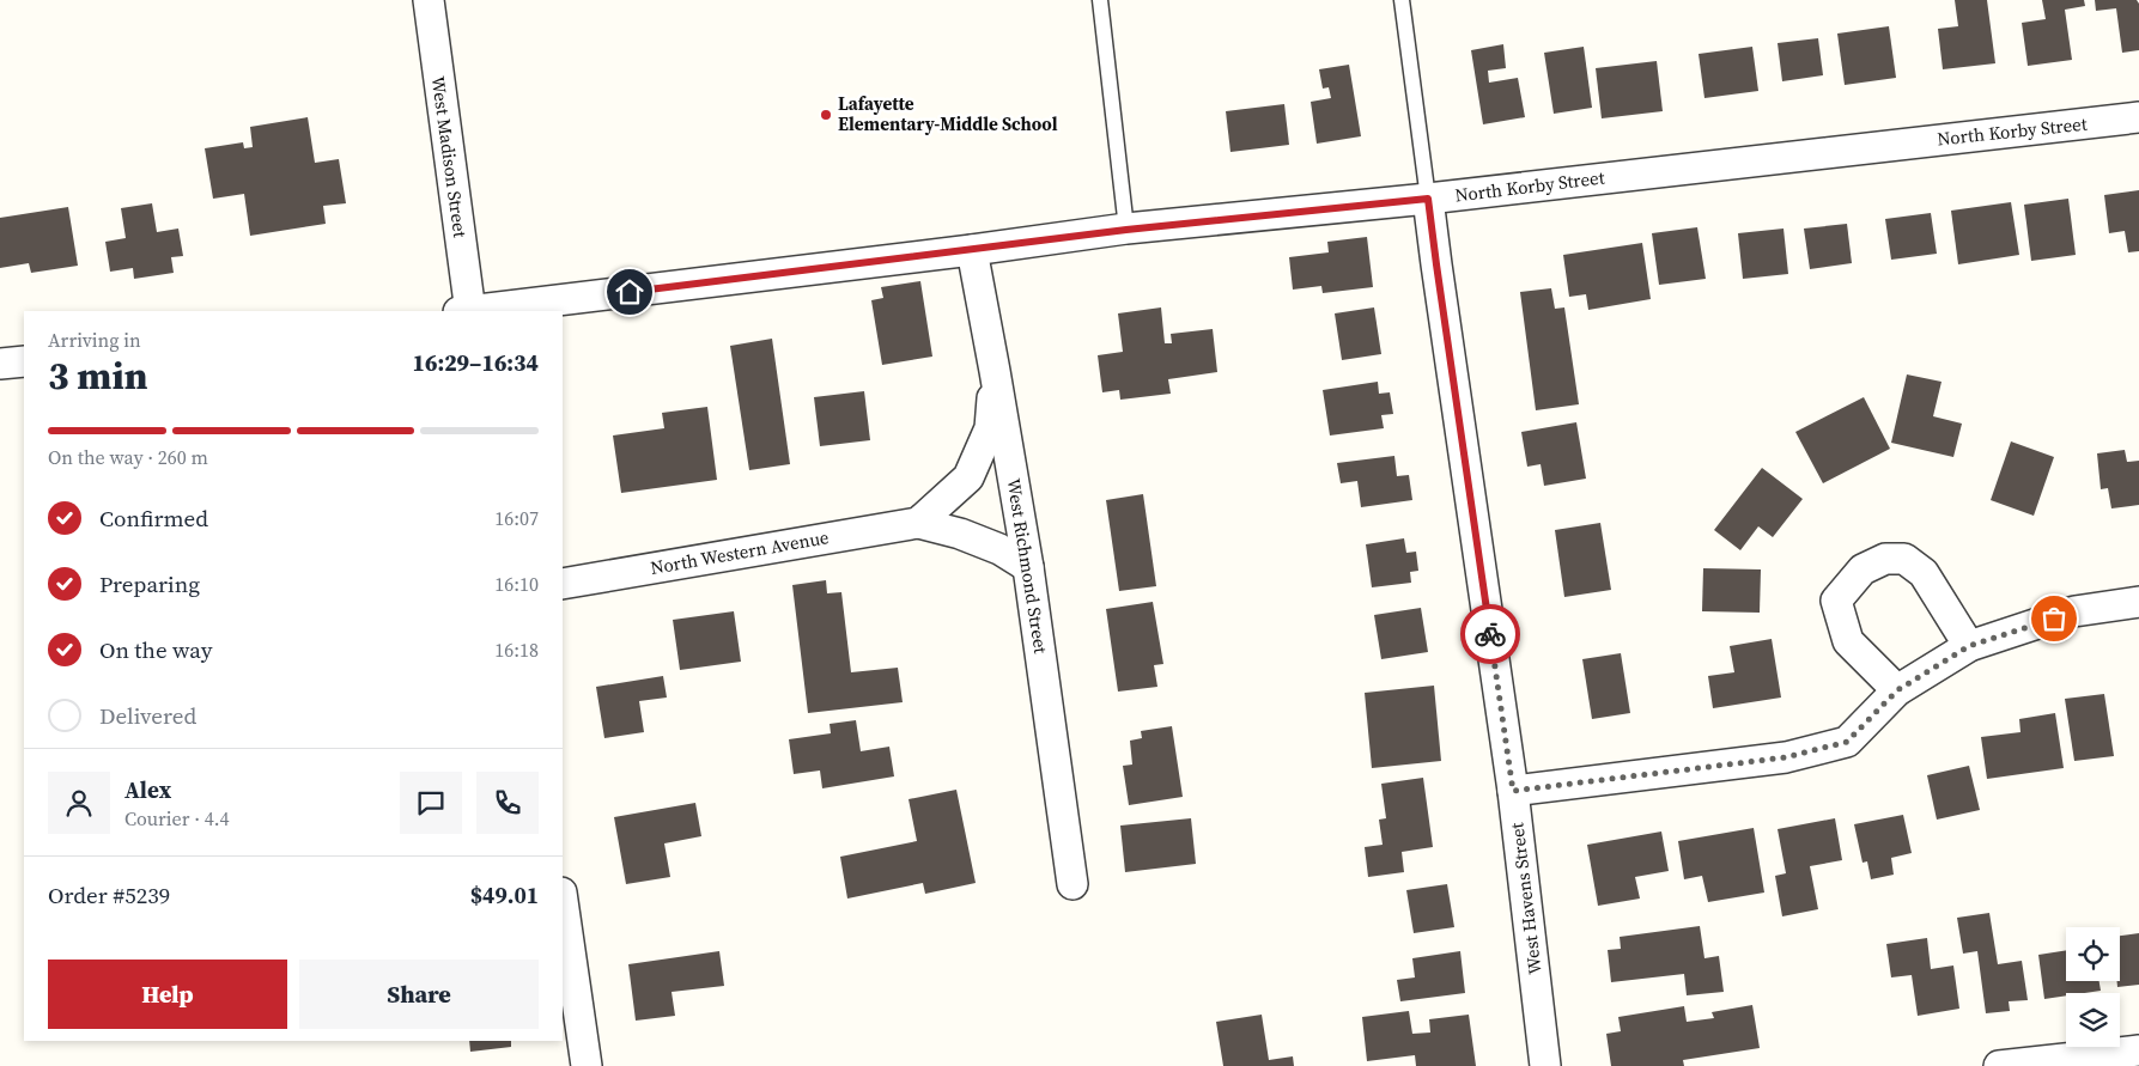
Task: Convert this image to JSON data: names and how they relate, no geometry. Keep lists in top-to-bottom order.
{
  "streets": {
    "street": [
      "North Korby Street",
      "West Madison Street",
      "North Western Avenue",
      "West Richmond Street",
      "West Havens Street"
    ]
  },
  "crossings": [
    ["North Korby Street", "West Richmond Street"],
    ["North Korby Street", "West Havens Street"],
    ["North Western Avenue", "West Richmond Street"]
  ],
  "places": ["Lafayette Elementary-Middle School"],
  "page": {
    "heading": ["3 min", "Arriving in", "16:29–16:34"],
    "panel": [
      "Alex",
      "Courier · 4.4",
      "Order #5239",
      "$49.01"
    ],
    "bar": "On the way · 260 m",
    "list": [
      ["Confirmed", "16:07"],
      ["Preparing", "16:10"],
      ["On the way", "16:18"],
      "Delivered"
    ],
    "buttons": ["Help", "Share"]
  }
}
